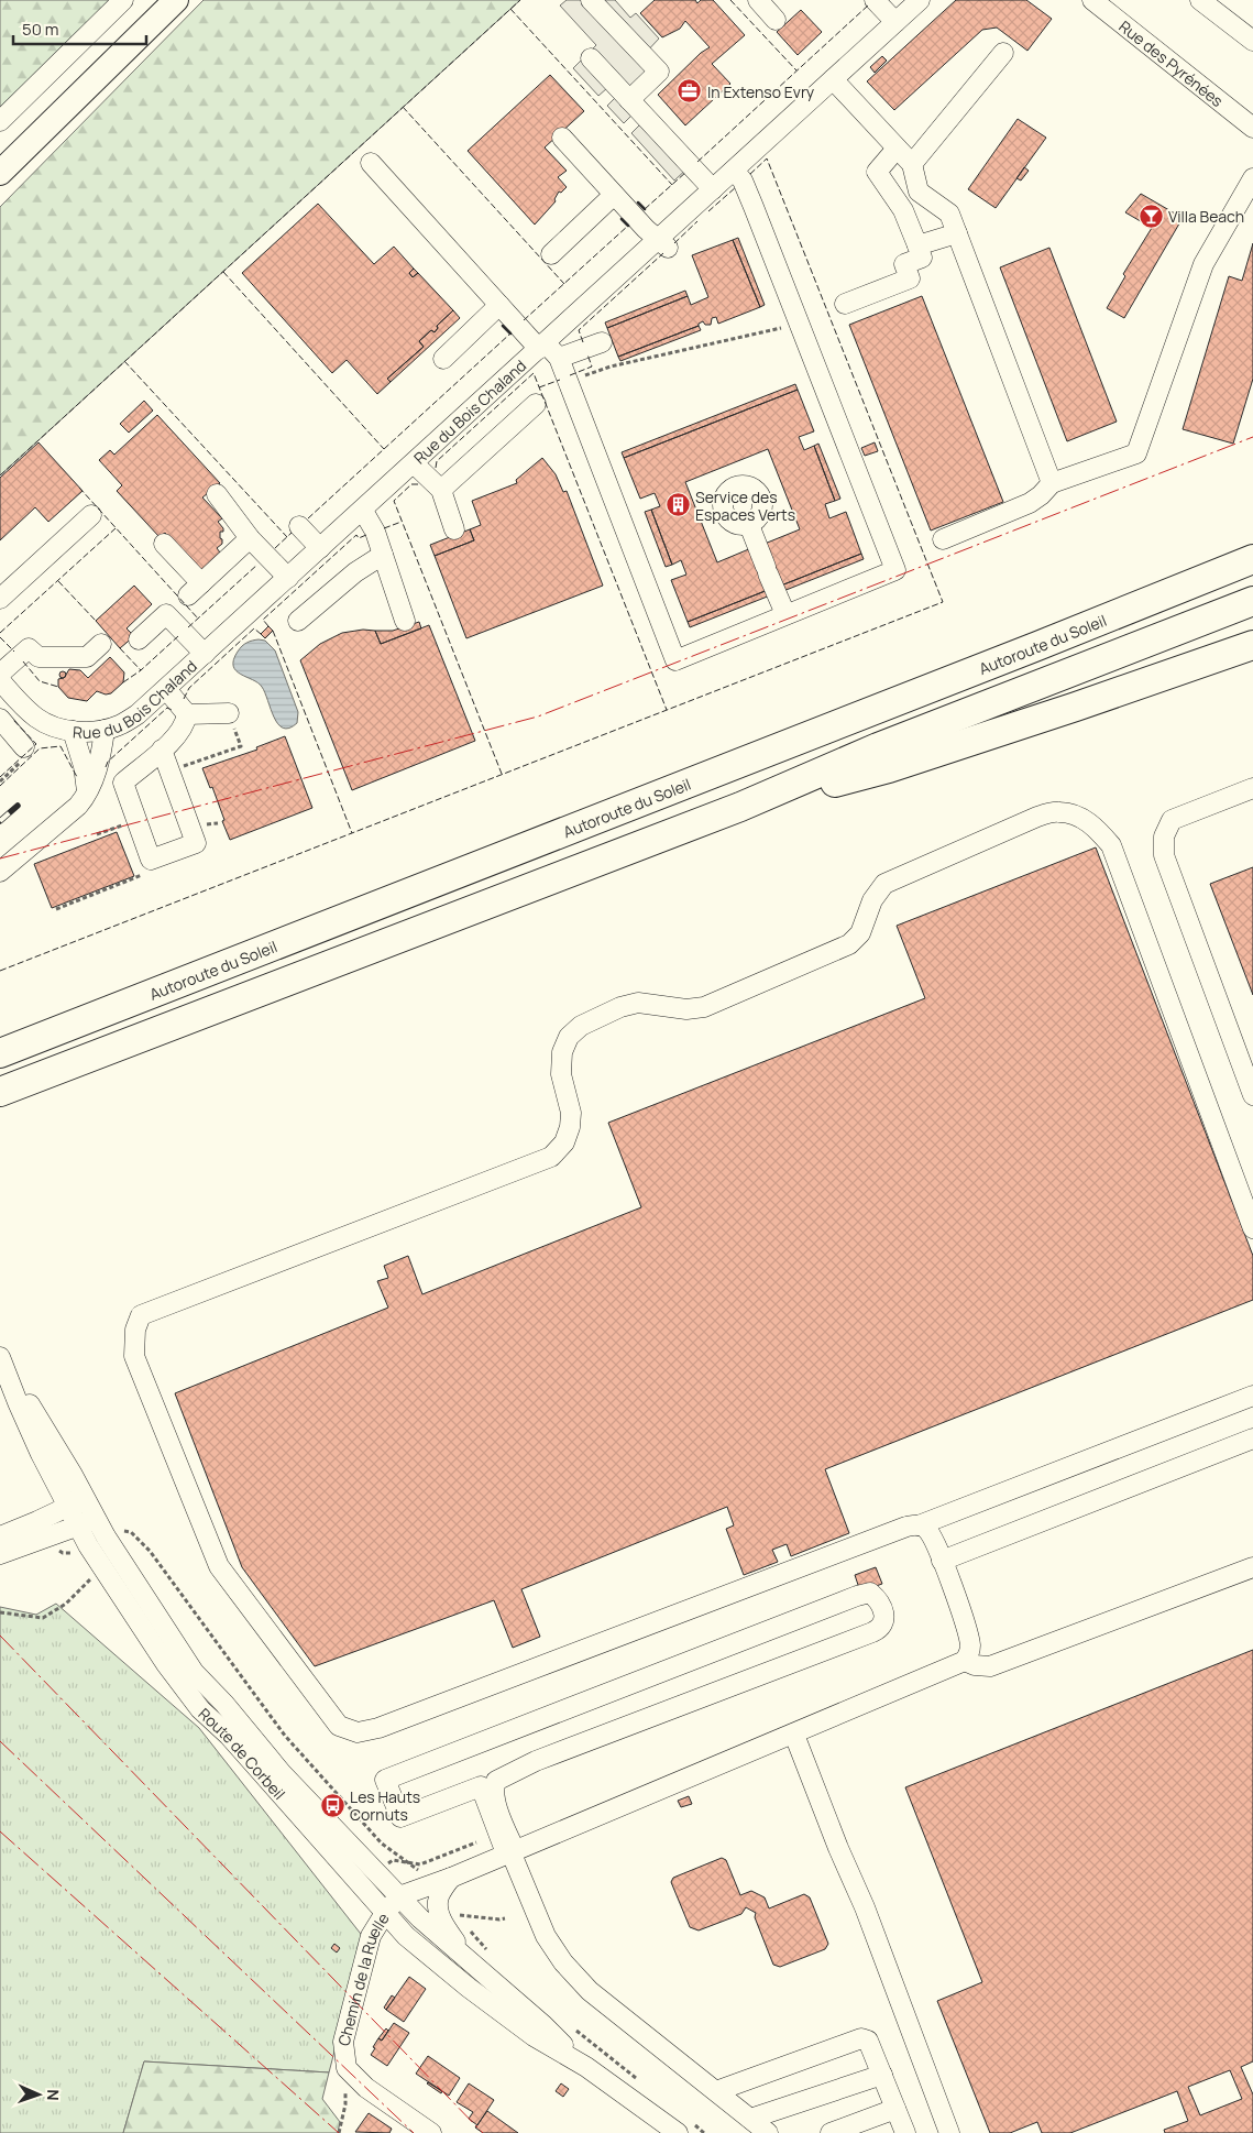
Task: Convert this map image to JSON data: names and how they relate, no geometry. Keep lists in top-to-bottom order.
{
  "streets": {
    "highway": ["Autoroute du Soleil"],
    "street": [
      "Rue des Pyrénées",
      "Rue du Bois Chaland",
      "Route de Corbeil",
      "Chemin de la Ruelle"
    ]
  },
  "crossings": [
    ["Route de Corbeil", "Chemin de la Ruelle"]
  ],
  "places": {
    "office": ["In Extenso Evry"],
    "bar": ["Villa Beach"],
    "building": ["Service des Espaces Verts"],
    "bus stop": ["Les Hauts Cornuts"]
  },
  "scale_bar": "50 m",
  "north": "right"
}
